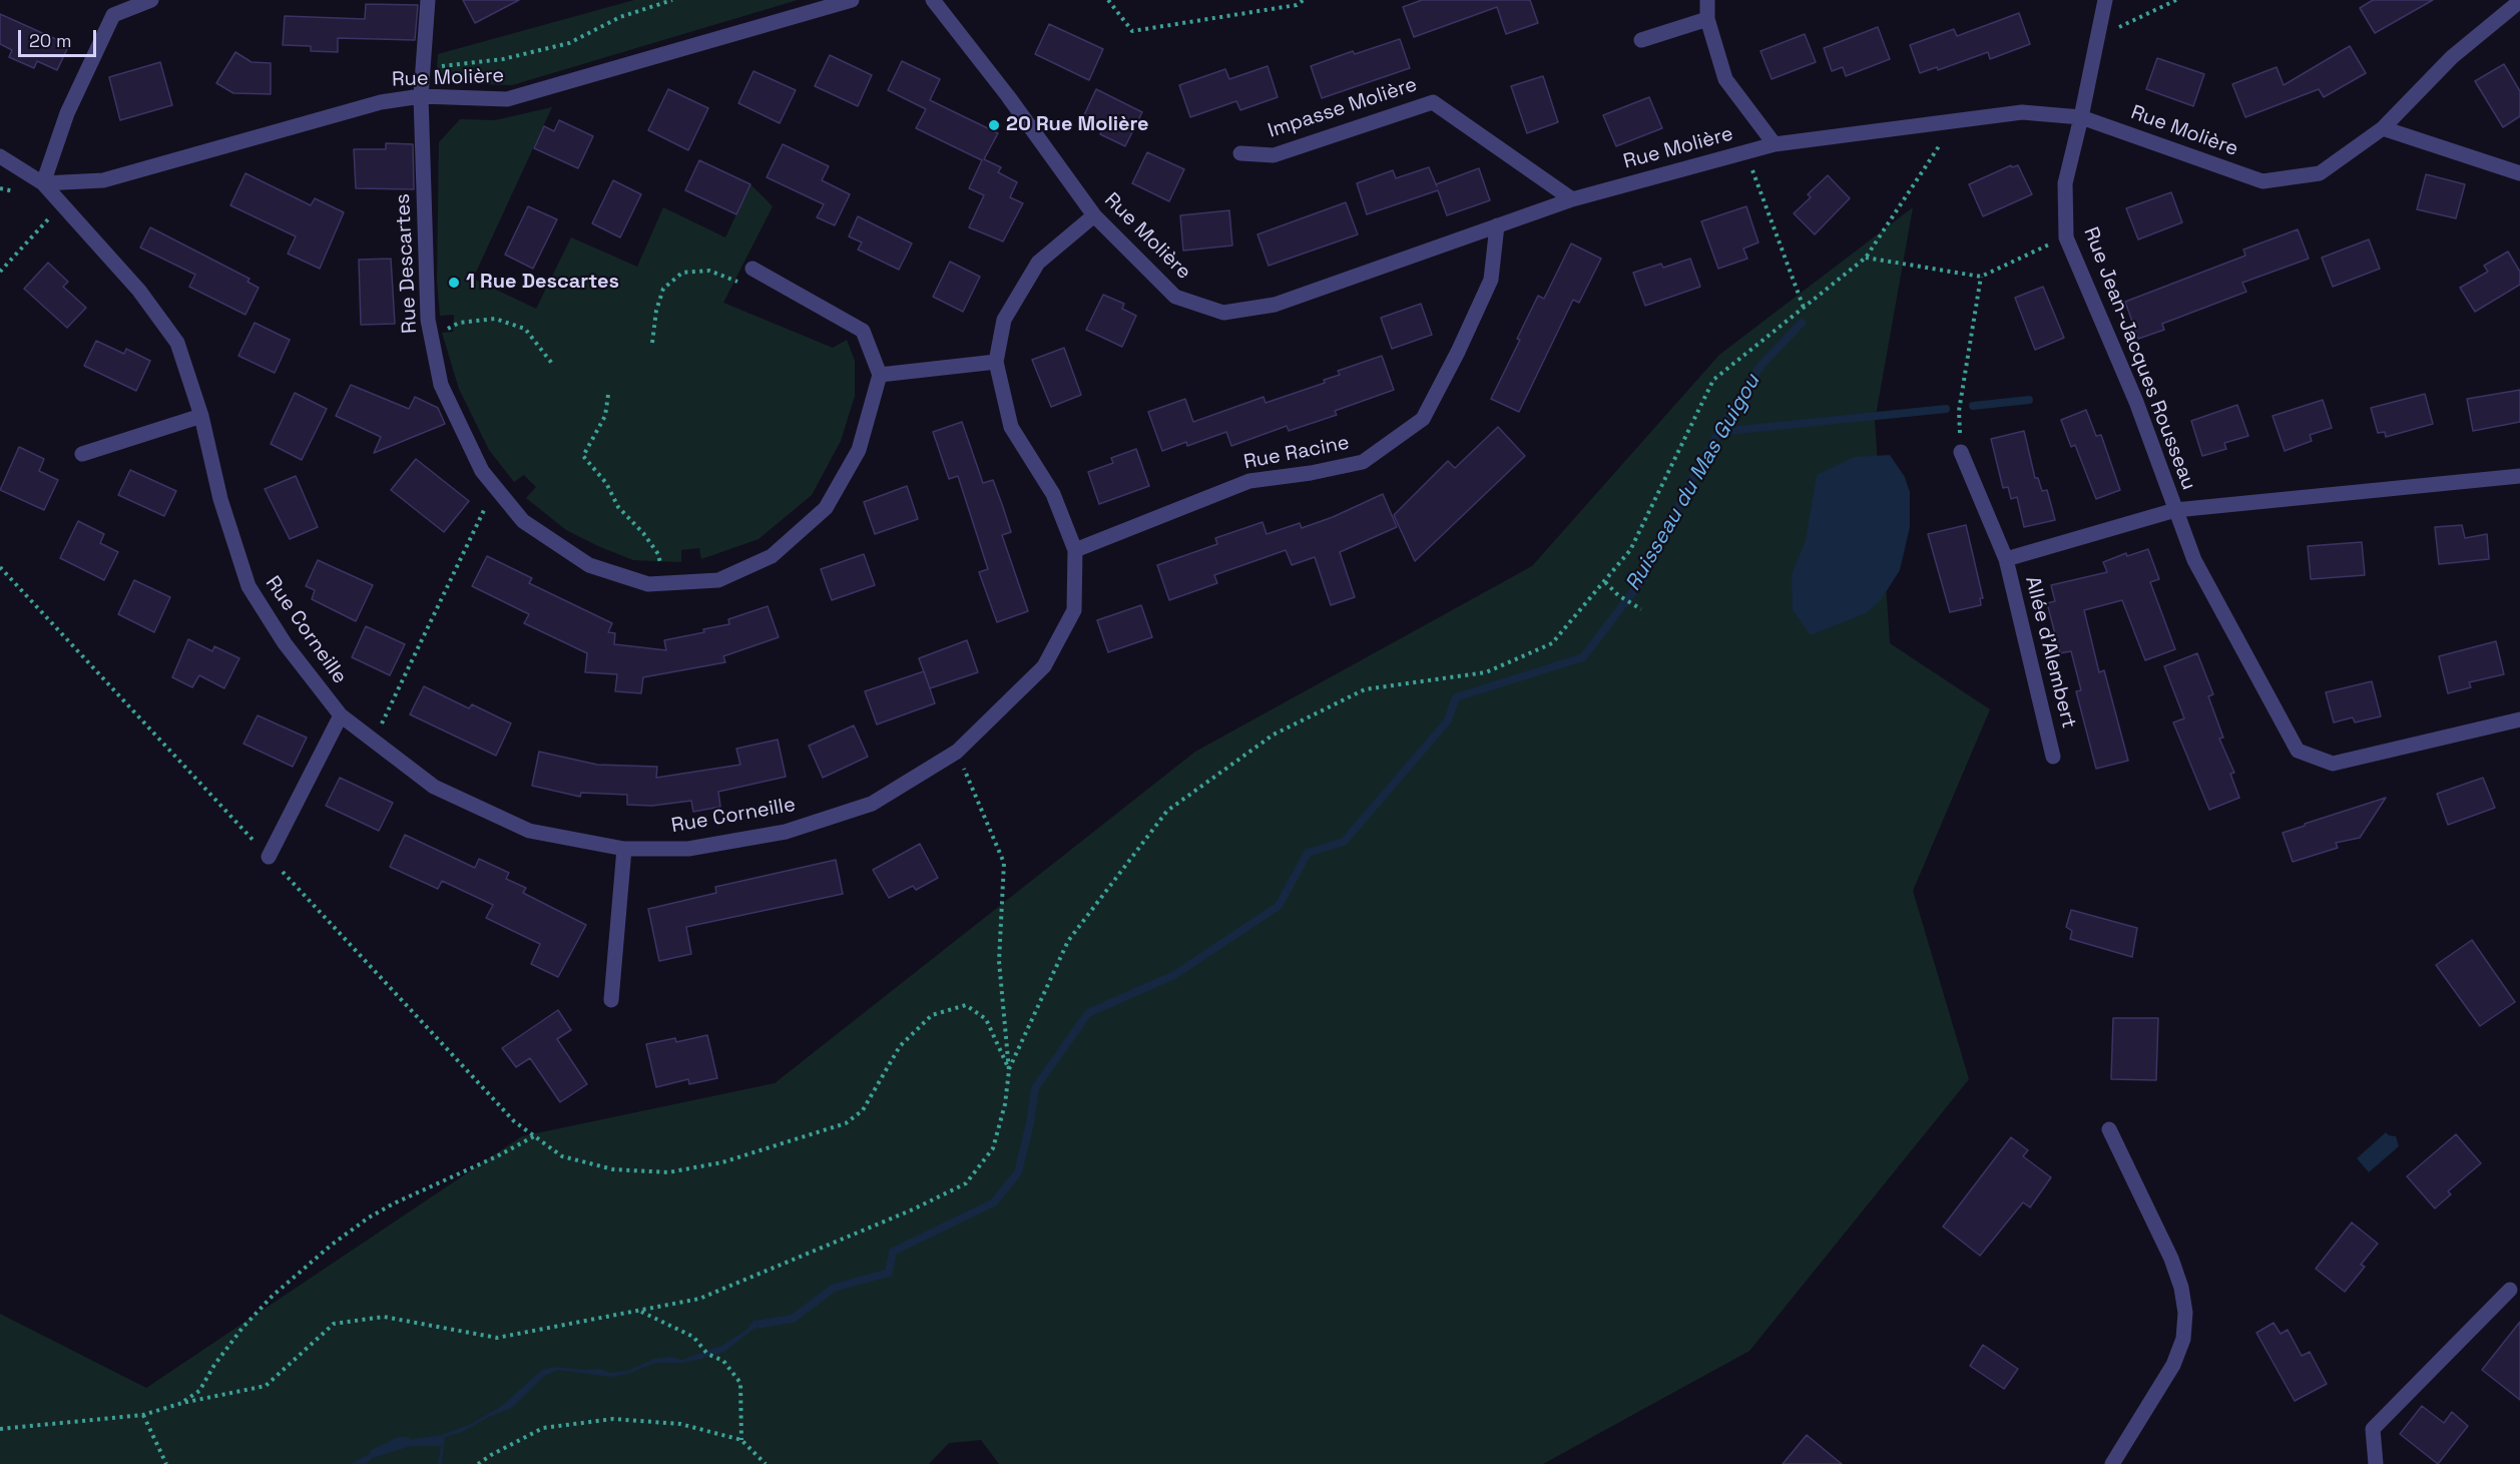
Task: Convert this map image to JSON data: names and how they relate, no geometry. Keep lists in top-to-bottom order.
{
  "streets": {
    "street": [
      "Rue Molière",
      "Impasse Molière",
      "Rue Descartes",
      "Rue Jean-Jacques Rousseau",
      "Rue Racine",
      "Rue Corneille",
      "Allée d'Alembert"
    ]
  },
  "crossings": [
    ["Rue Molière", "Impasse Molière"],
    ["Rue Molière", "Rue Descartes"],
    ["Rue Molière", "Rue Jean-Jacques Rousseau"],
    ["Rue Molière", "Rue Racine"],
    ["Rue Molière", "Rue Corneille"],
    ["Rue Jean-Jacques Rousseau", "Allée d'Alembert"],
    ["Rue Racine", "Rue Corneille"]
  ],
  "water": ["Ruisseau du Mas Guigou"],
  "places": ["20 Rue Molière", "1 Rue Descartes"],
  "scale_bar": "20 m"
}
